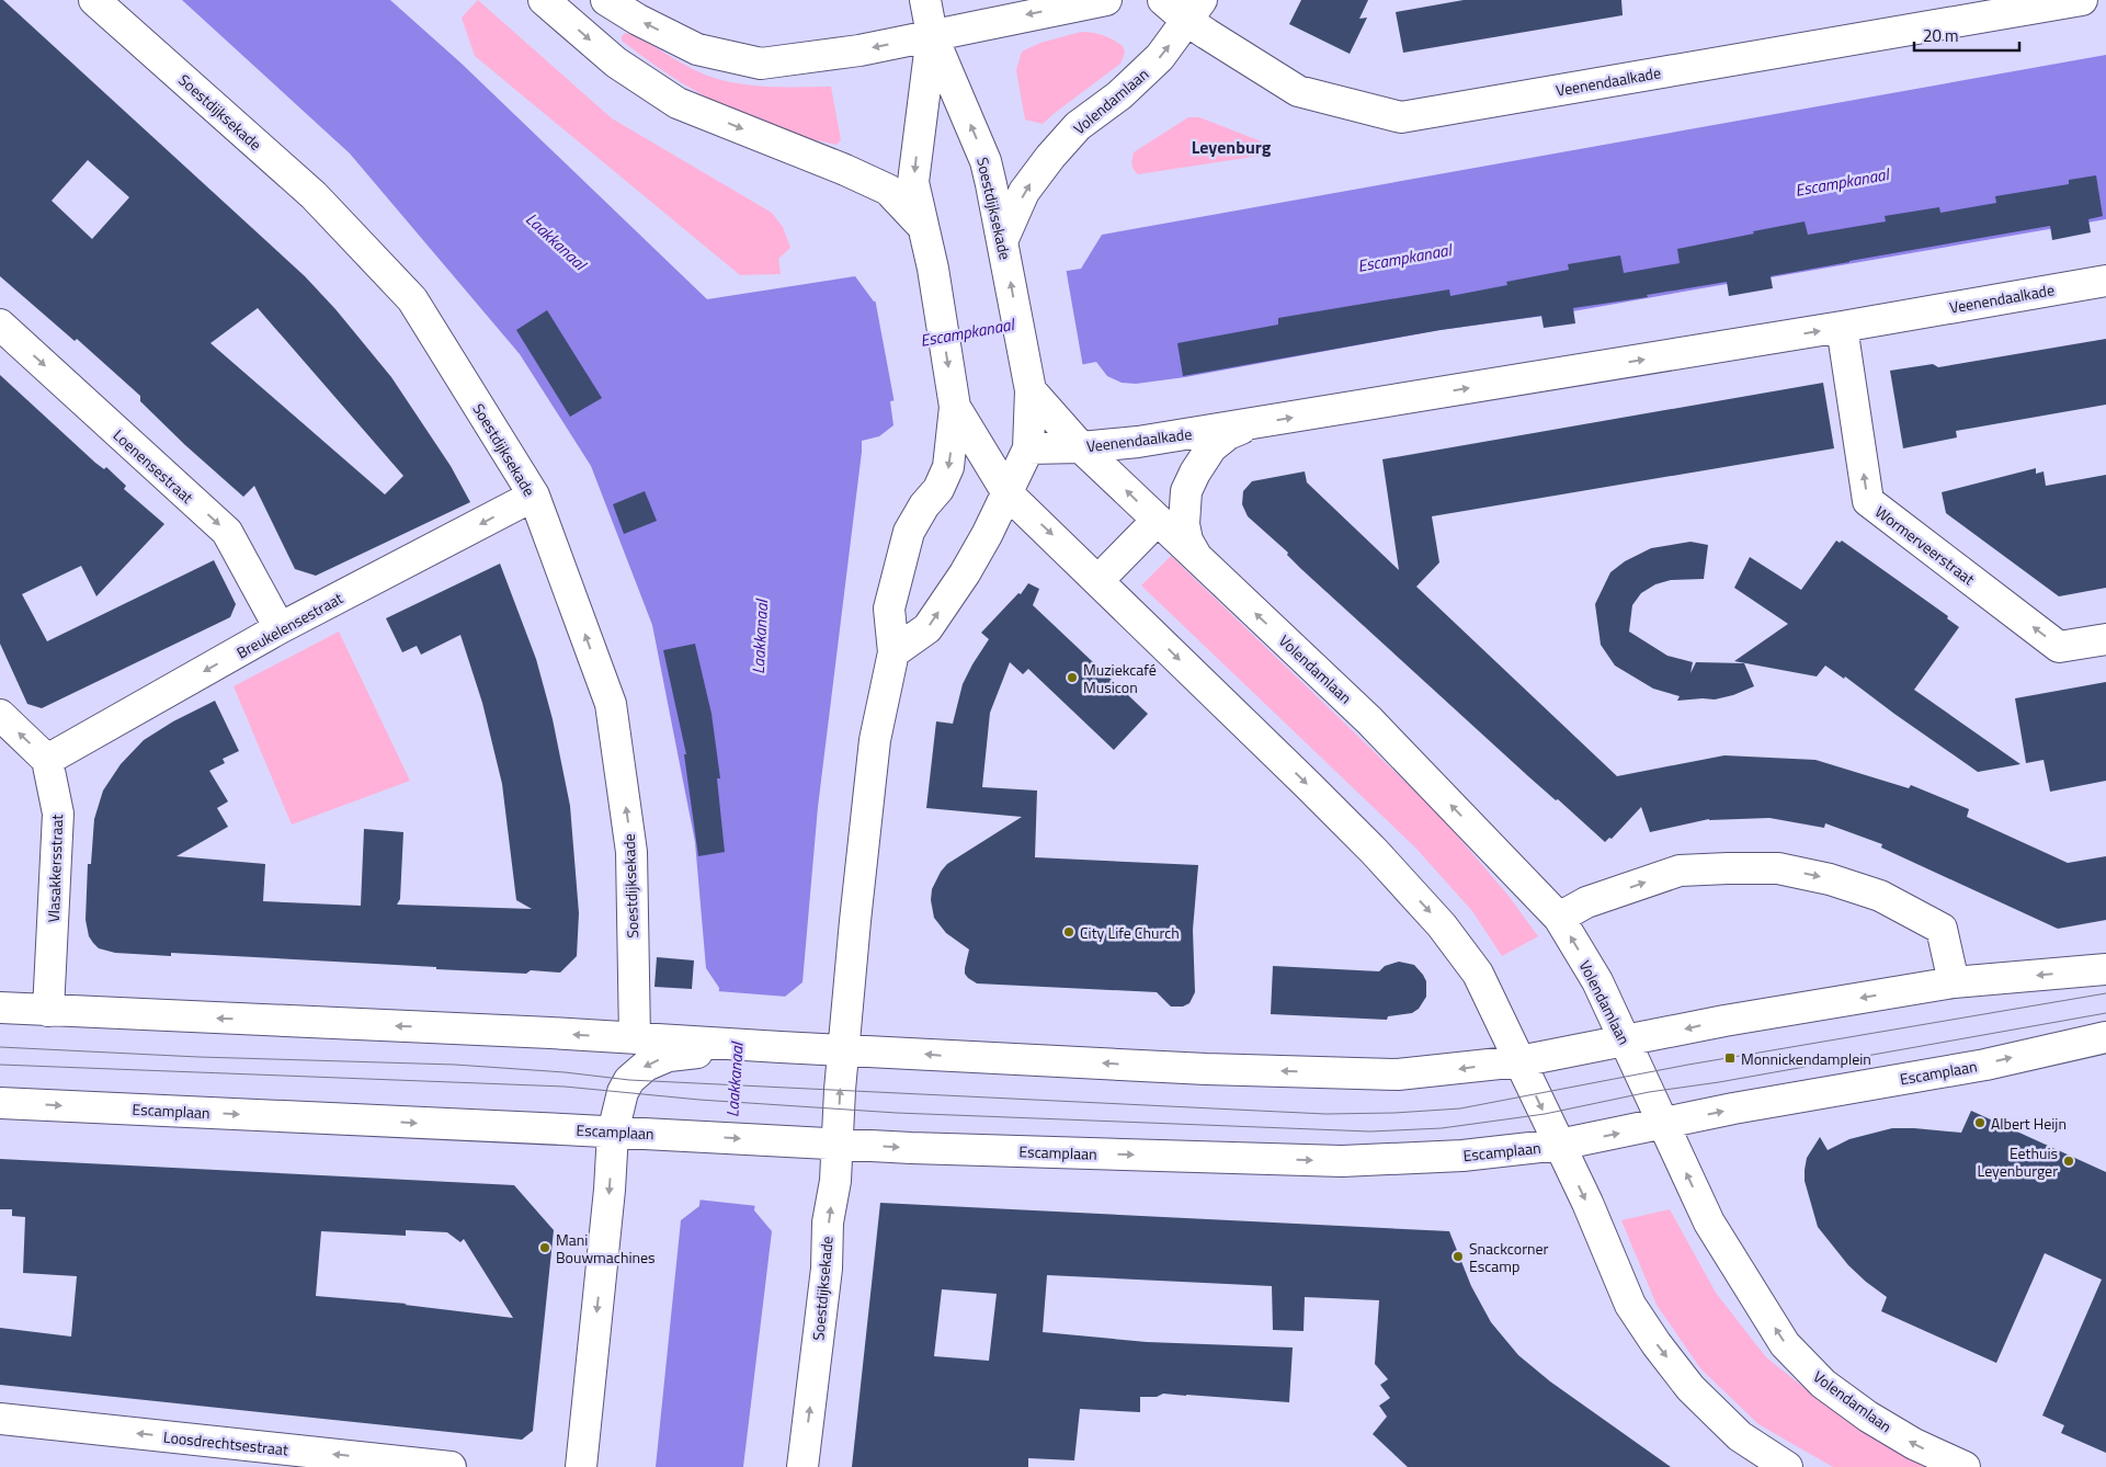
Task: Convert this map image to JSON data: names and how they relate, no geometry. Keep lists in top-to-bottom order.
{
  "streets": {
    "street": [
      "Veenendaalkade",
      "Volendamlaan",
      "Soestdijksekade",
      "Loenensestraat",
      "Wormerveerstraat",
      "Breukelensestraat",
      "Vlasakkersstraat",
      "Escamplaan",
      "Loosdrechtsestraat"
    ]
  },
  "crossings": [
    ["Veenendaalkade", "Volendamlaan"],
    ["Veenendaalkade", "Wormerveerstraat"],
    ["Volendamlaan", "Soestdijksekade"],
    ["Volendamlaan", "Escamplaan"],
    ["Soestdijksekade", "Breukelensestraat"],
    ["Soestdijksekade", "Escamplaan"],
    ["Loenensestraat", "Breukelensestraat"],
    ["Breukelensestraat", "Vlasakkersstraat"]
  ],
  "one_way": [
    "Loenensestraat",
    "Wormerveerstraat",
    "Breukelensestraat",
    "Loosdrechtsestraat"
  ],
  "districts": ["Leyenburg"],
  "water": ["Escampkanaal", "Laakkanaal"],
  "places": {
    "other": [
      "Muziekcafé Musicon",
      "City Life Church",
      "Albert Heijn",
      "Eethuis Leyenburger",
      "Mani Bouwmachines",
      "Snackcorner Escamp"
    ],
    "transit": ["Monnickendamplein"]
  },
  "scale_bar": "20 m"
}
